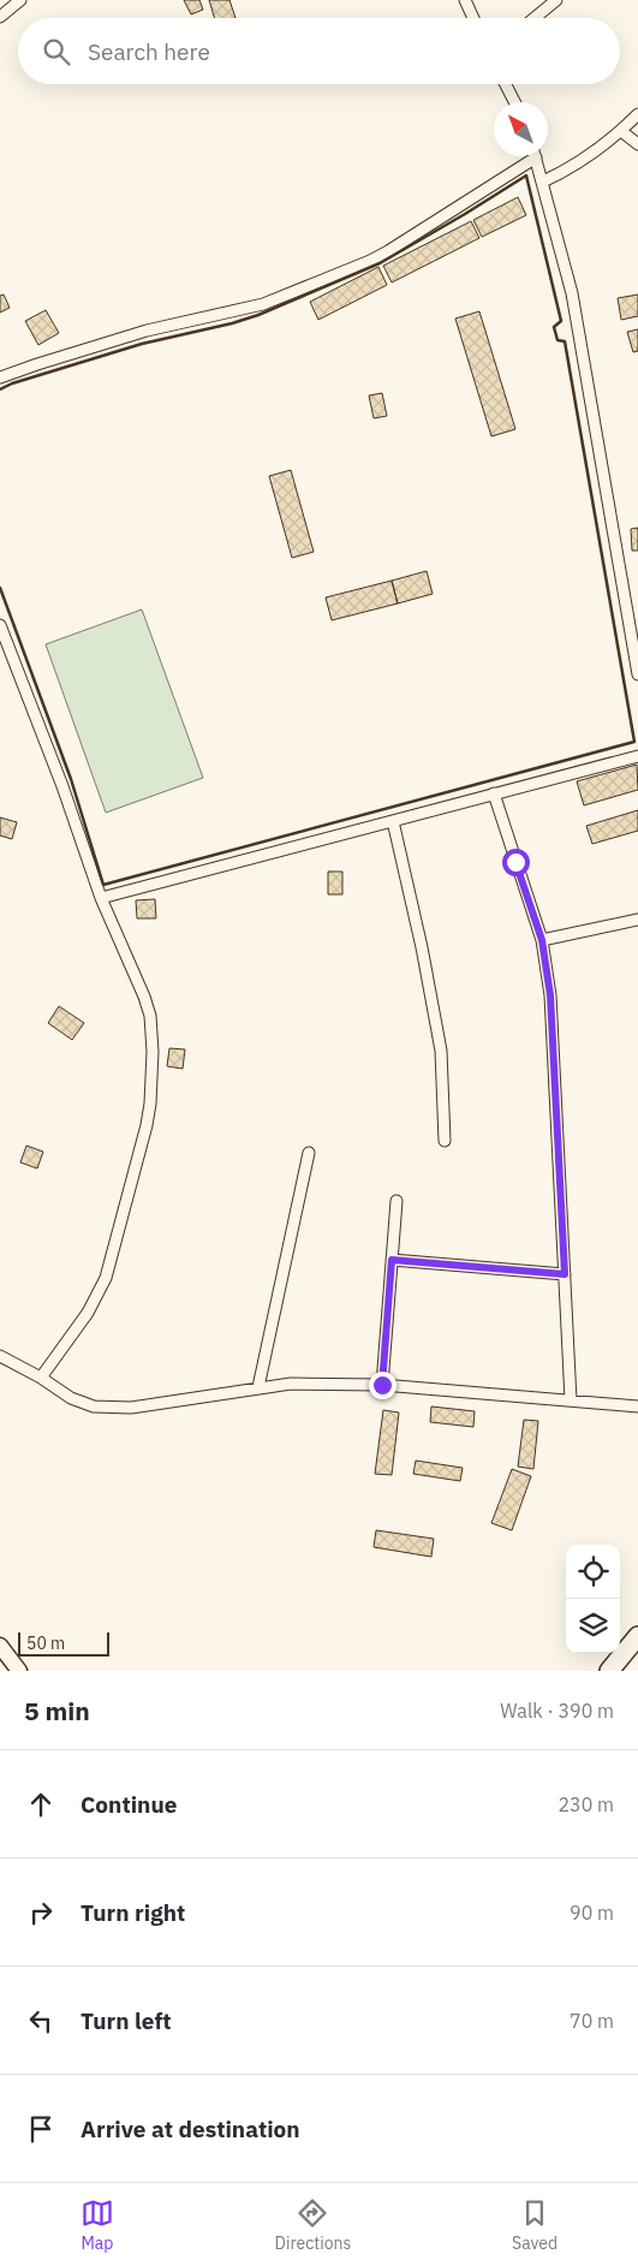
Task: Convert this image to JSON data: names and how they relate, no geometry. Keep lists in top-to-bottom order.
{
  "scale_bar": "50 m",
  "north": "top left",
  "page": {
    "search": "Search here",
    "scale": "50 m",
    "heading": ["5 min", "Walk · 390 m"],
    "list": [
      ["Continue", "230 m"],
      ["Turn right", "90 m"],
      ["Turn left", "70 m"],
      "Arrive at destination"
    ],
    "nav": ["Map", "Directions", "Saved"]
  }
}
